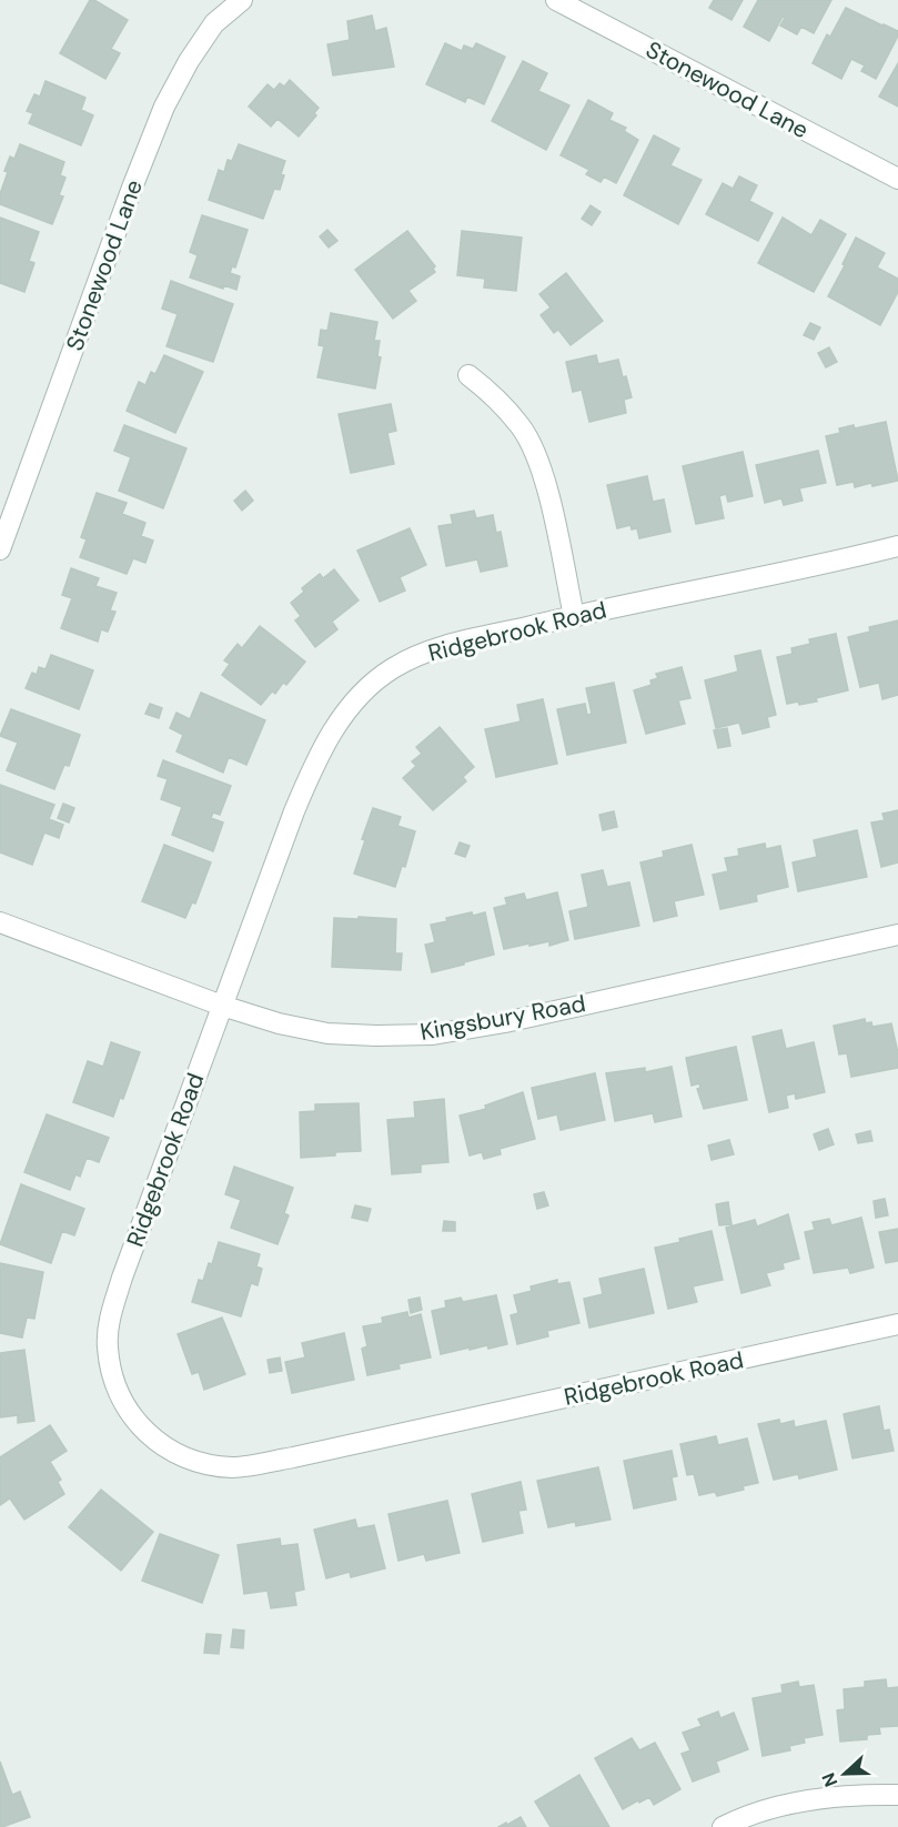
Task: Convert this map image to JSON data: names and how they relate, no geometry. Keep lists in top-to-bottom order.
{
  "streets": {
    "street": ["Stonewood Lane", "Ridgebrook Road", "Kingsbury Road"]
  },
  "crossings": [
    ["Ridgebrook Road", "Kingsbury Road"]
  ],
  "north": "left"
}
